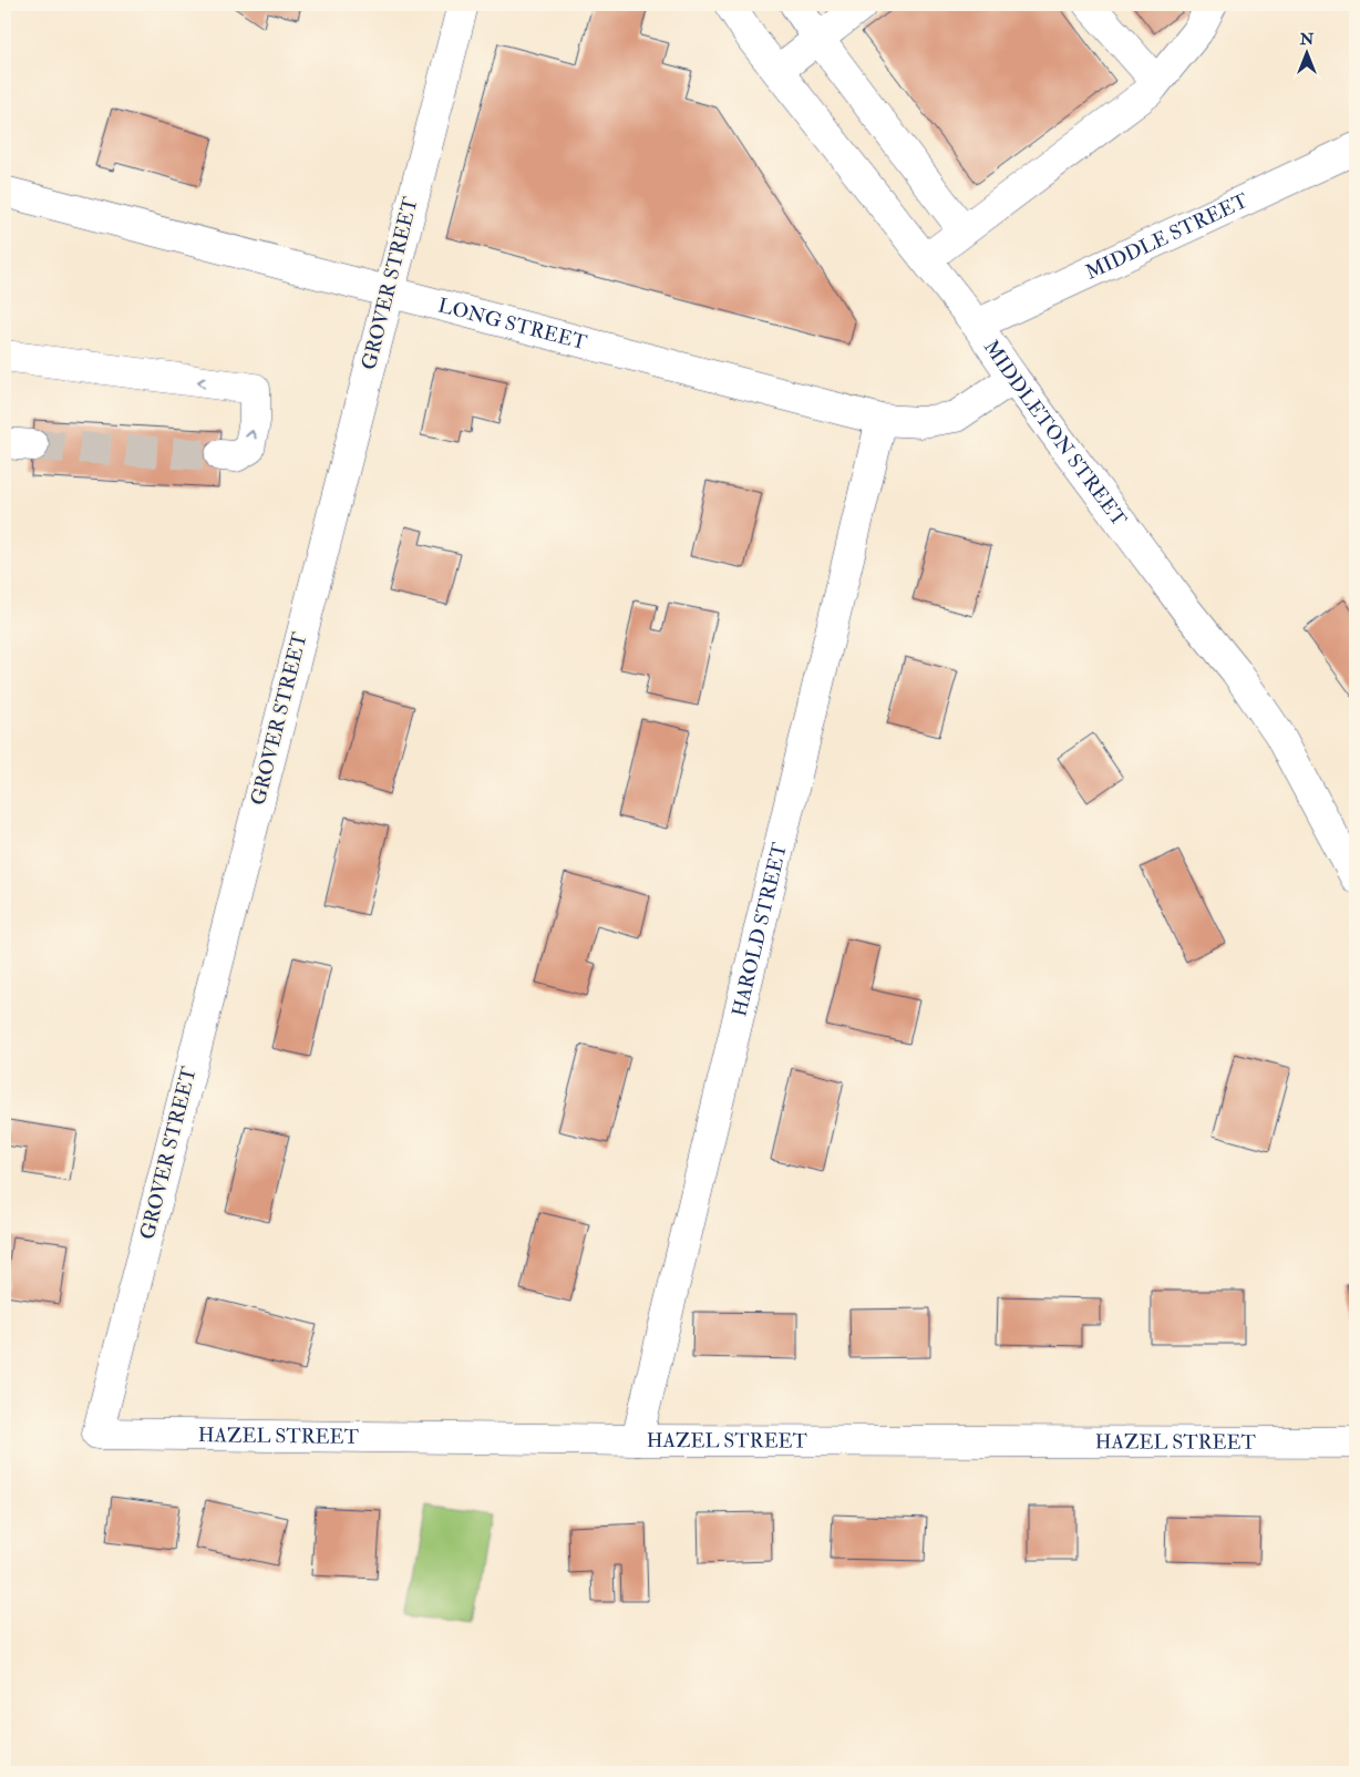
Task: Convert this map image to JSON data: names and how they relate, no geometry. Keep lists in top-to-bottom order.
{
  "streets": {
    "street": [
      "MIDDLE STREET",
      "GROVER STREET",
      "LONG STREET",
      "MIDDLETON STREET",
      "HAROLD STREET",
      "HAZEL STREET"
    ]
  },
  "crossings": [
    ["MIDDLE STREET", "MIDDLETON STREET"],
    ["GROVER STREET", "LONG STREET"],
    ["GROVER STREET", "HAZEL STREET"],
    ["LONG STREET", "MIDDLETON STREET"],
    ["LONG STREET", "HAROLD STREET"],
    ["HAROLD STREET", "HAZEL STREET"]
  ],
  "north": "top"
}
